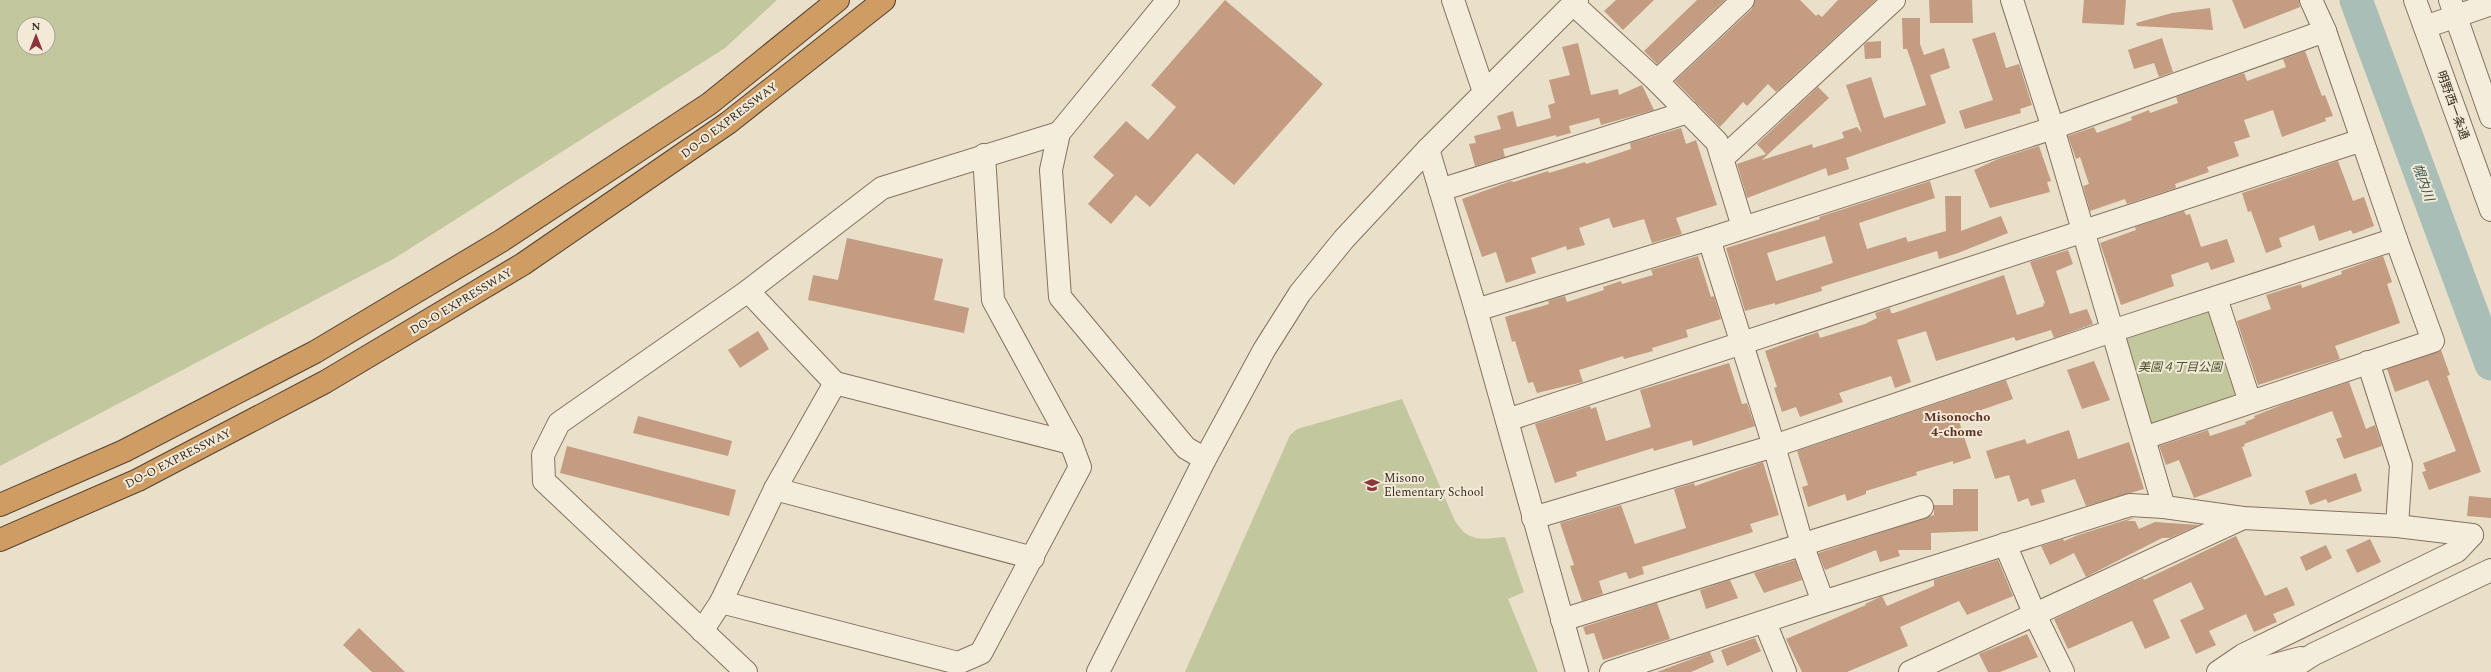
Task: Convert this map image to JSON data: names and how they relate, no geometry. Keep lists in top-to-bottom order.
{
  "streets": {
    "highway": ["DO-O EXPRESSWAY"],
    "street": ["明野西一条通"]
  },
  "districts": ["Misonocho 4-chome"],
  "water": ["幌内川"],
  "parks": ["美園４丁目公園"],
  "places": {
    "school or university": ["Misono Elementary School"]
  },
  "north": "top"
}
